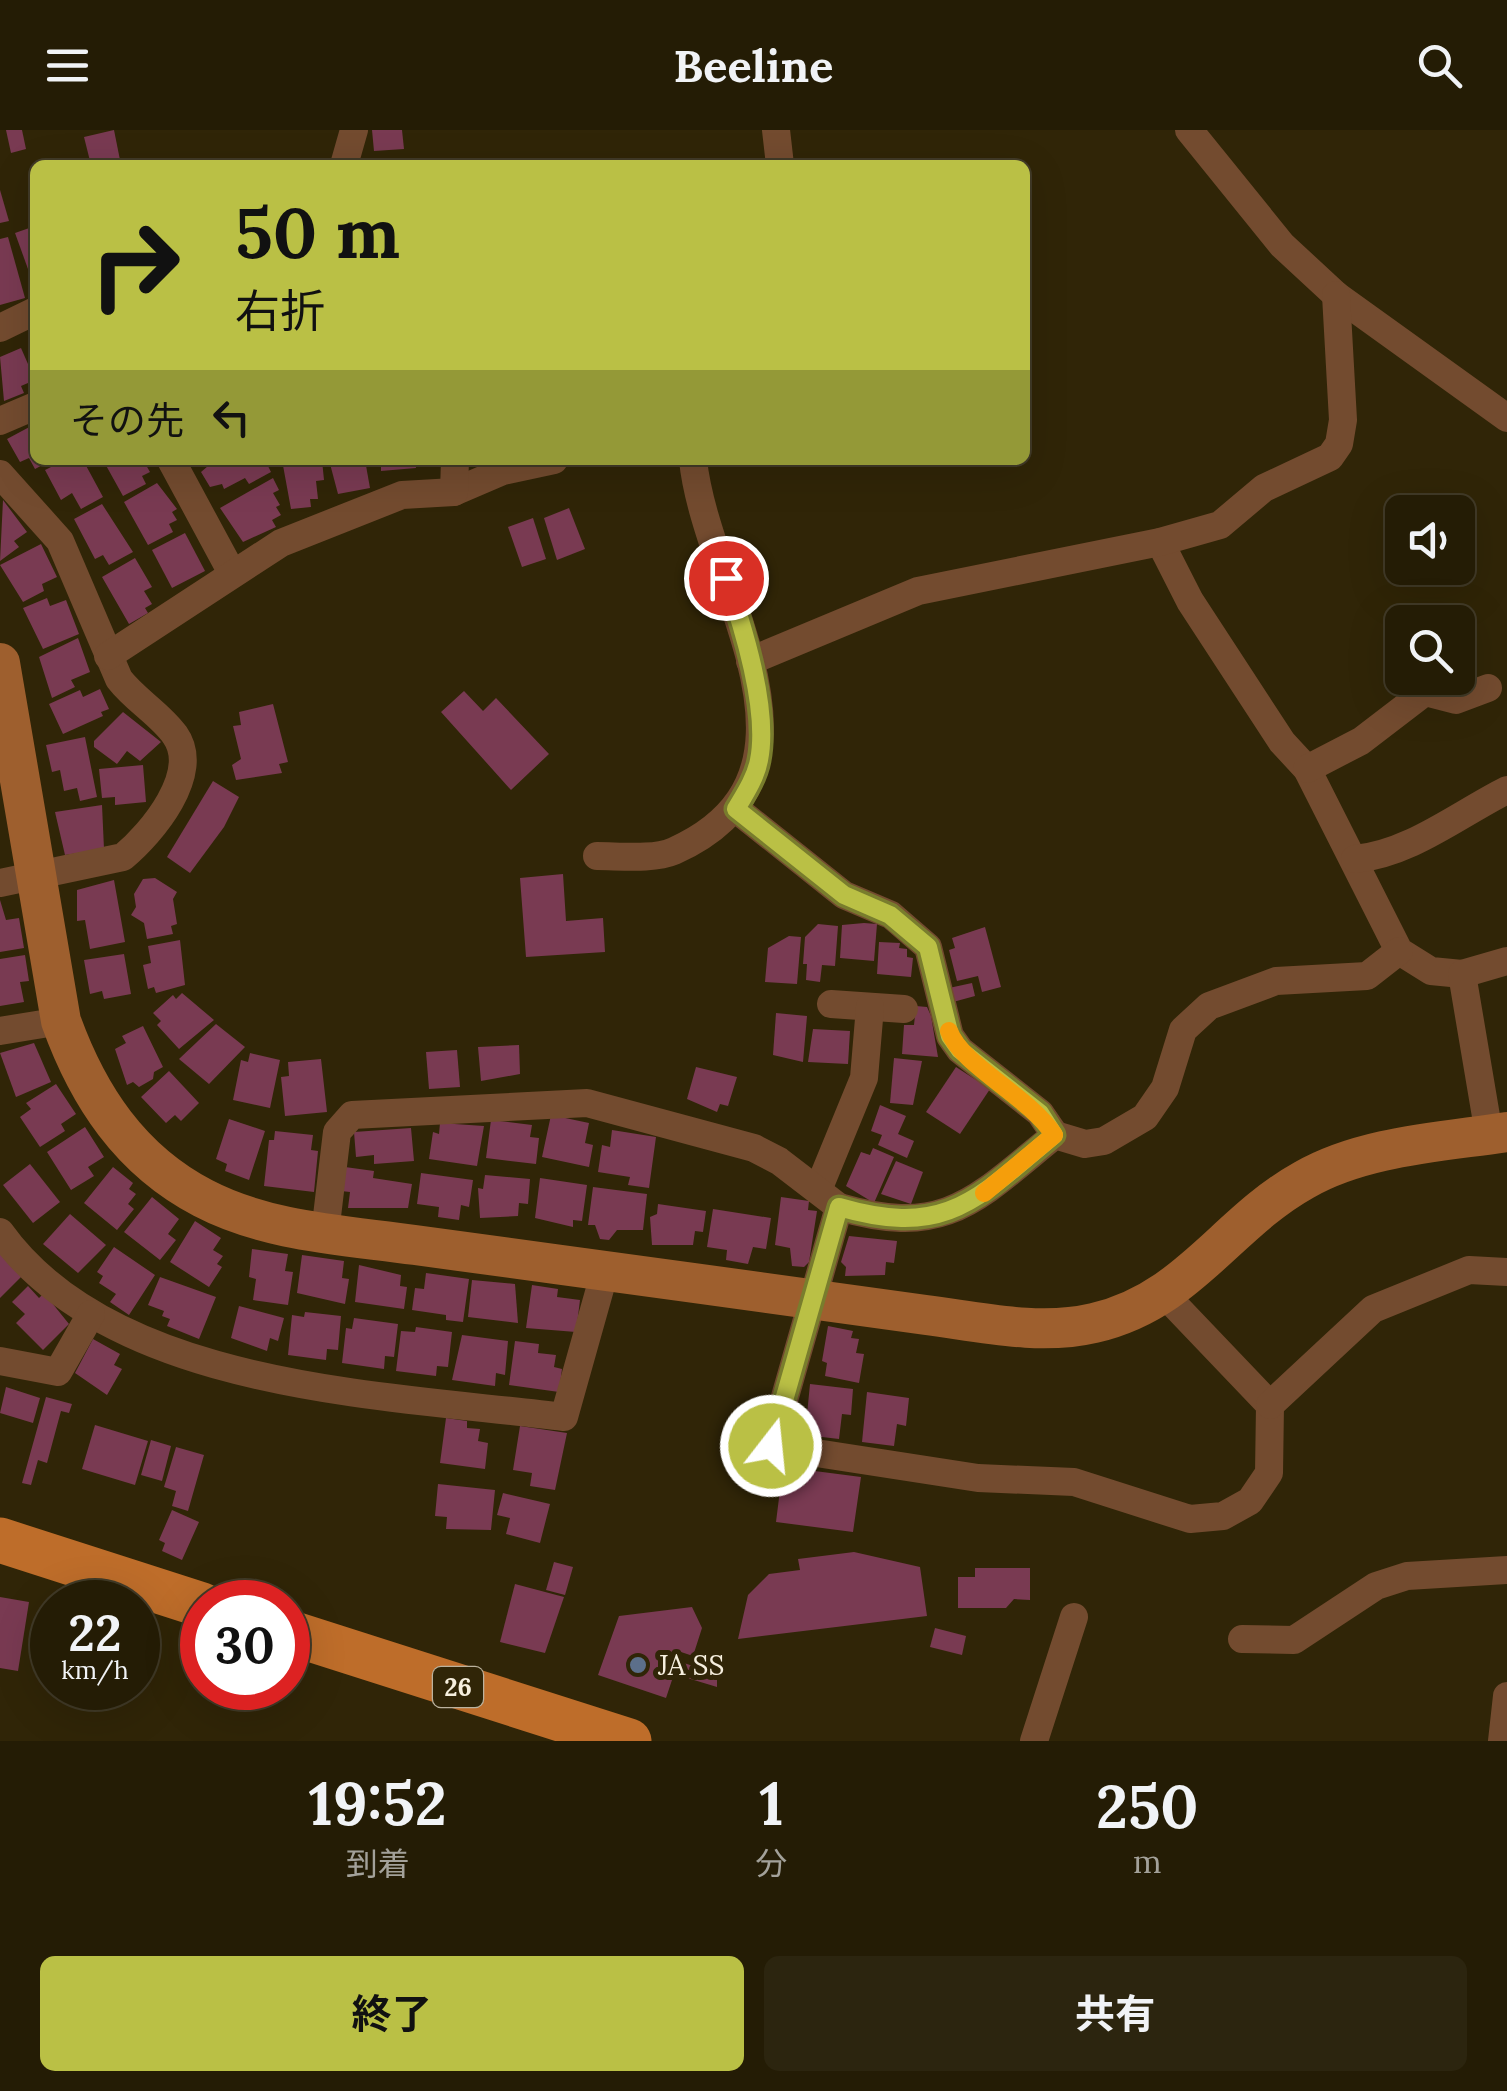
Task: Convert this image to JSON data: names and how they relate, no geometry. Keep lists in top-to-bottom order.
{
  "streets": {
    "main road": ["26"]
  },
  "places": ["JA SS"],
  "page": {
    "header": "Beeline",
    "turn": ["50 m", "右折"],
    "then": "その先",
    "speed": "22 km/h",
    "limit": "30",
    "eta": [
      "19:52",
      "到着",
      "1",
      "分",
      "250",
      "m"
    ],
    "buttons": ["終了", "共有"]
  }
}
